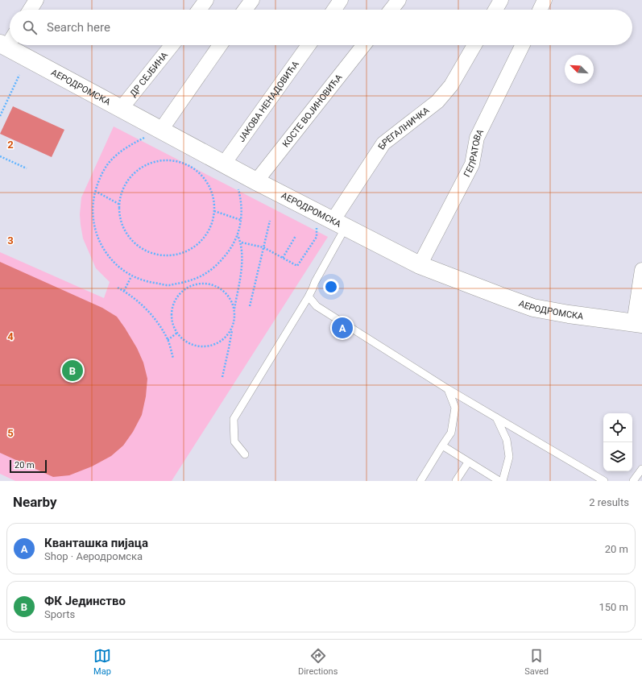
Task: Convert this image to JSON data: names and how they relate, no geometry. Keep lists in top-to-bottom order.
{
  "streets": {
    "street": [
      "ДР СЕЈБИНА",
      "АЕРОДРОМСКА",
      "ЈАКОВА НЕНАДОВИЋА",
      "КОСТЕ ВОЈИНОВИЋА",
      "БРЕГАЛНИЧКА",
      "ГЕПРАТОВА"
    ]
  },
  "crossings": [
    ["ДР СЕЈБИНА", "АЕРОДРОМСКА"],
    ["АЕРОДРОМСКА", "ЈАКОВА НЕНАДОВИЋА"],
    ["АЕРОДРОМСКА", "КОСТЕ ВОЈИНОВИЋА"],
    ["АЕРОДРОМСКА", "БРЕГАЛНИЧКА"],
    ["АЕРОДРОМСКА", "ГЕПРАТОВА"]
  ],
  "scale_bar": "20 m",
  "north": "top left",
  "page": {
    "search": "Search here",
    "pins": ["A", "B"],
    "scale": "20 m",
    "heading": ["Nearby", "2 results"],
    "list": [
      {
        "mark": "A",
        "name": "Кванташка пијаца",
        "note": "Shop · Аеродромска",
        "value": "20 m"
      },
      {
        "mark": "B",
        "name": "ФК Јединство",
        "note": "Sports",
        "value": "150 m"
      }
    ],
    "nav": ["Map", "Directions", "Saved"]
  },
  "grid": {
    "rows": [
      "2",
      "3",
      "4",
      "5"
    ]
  }
}
